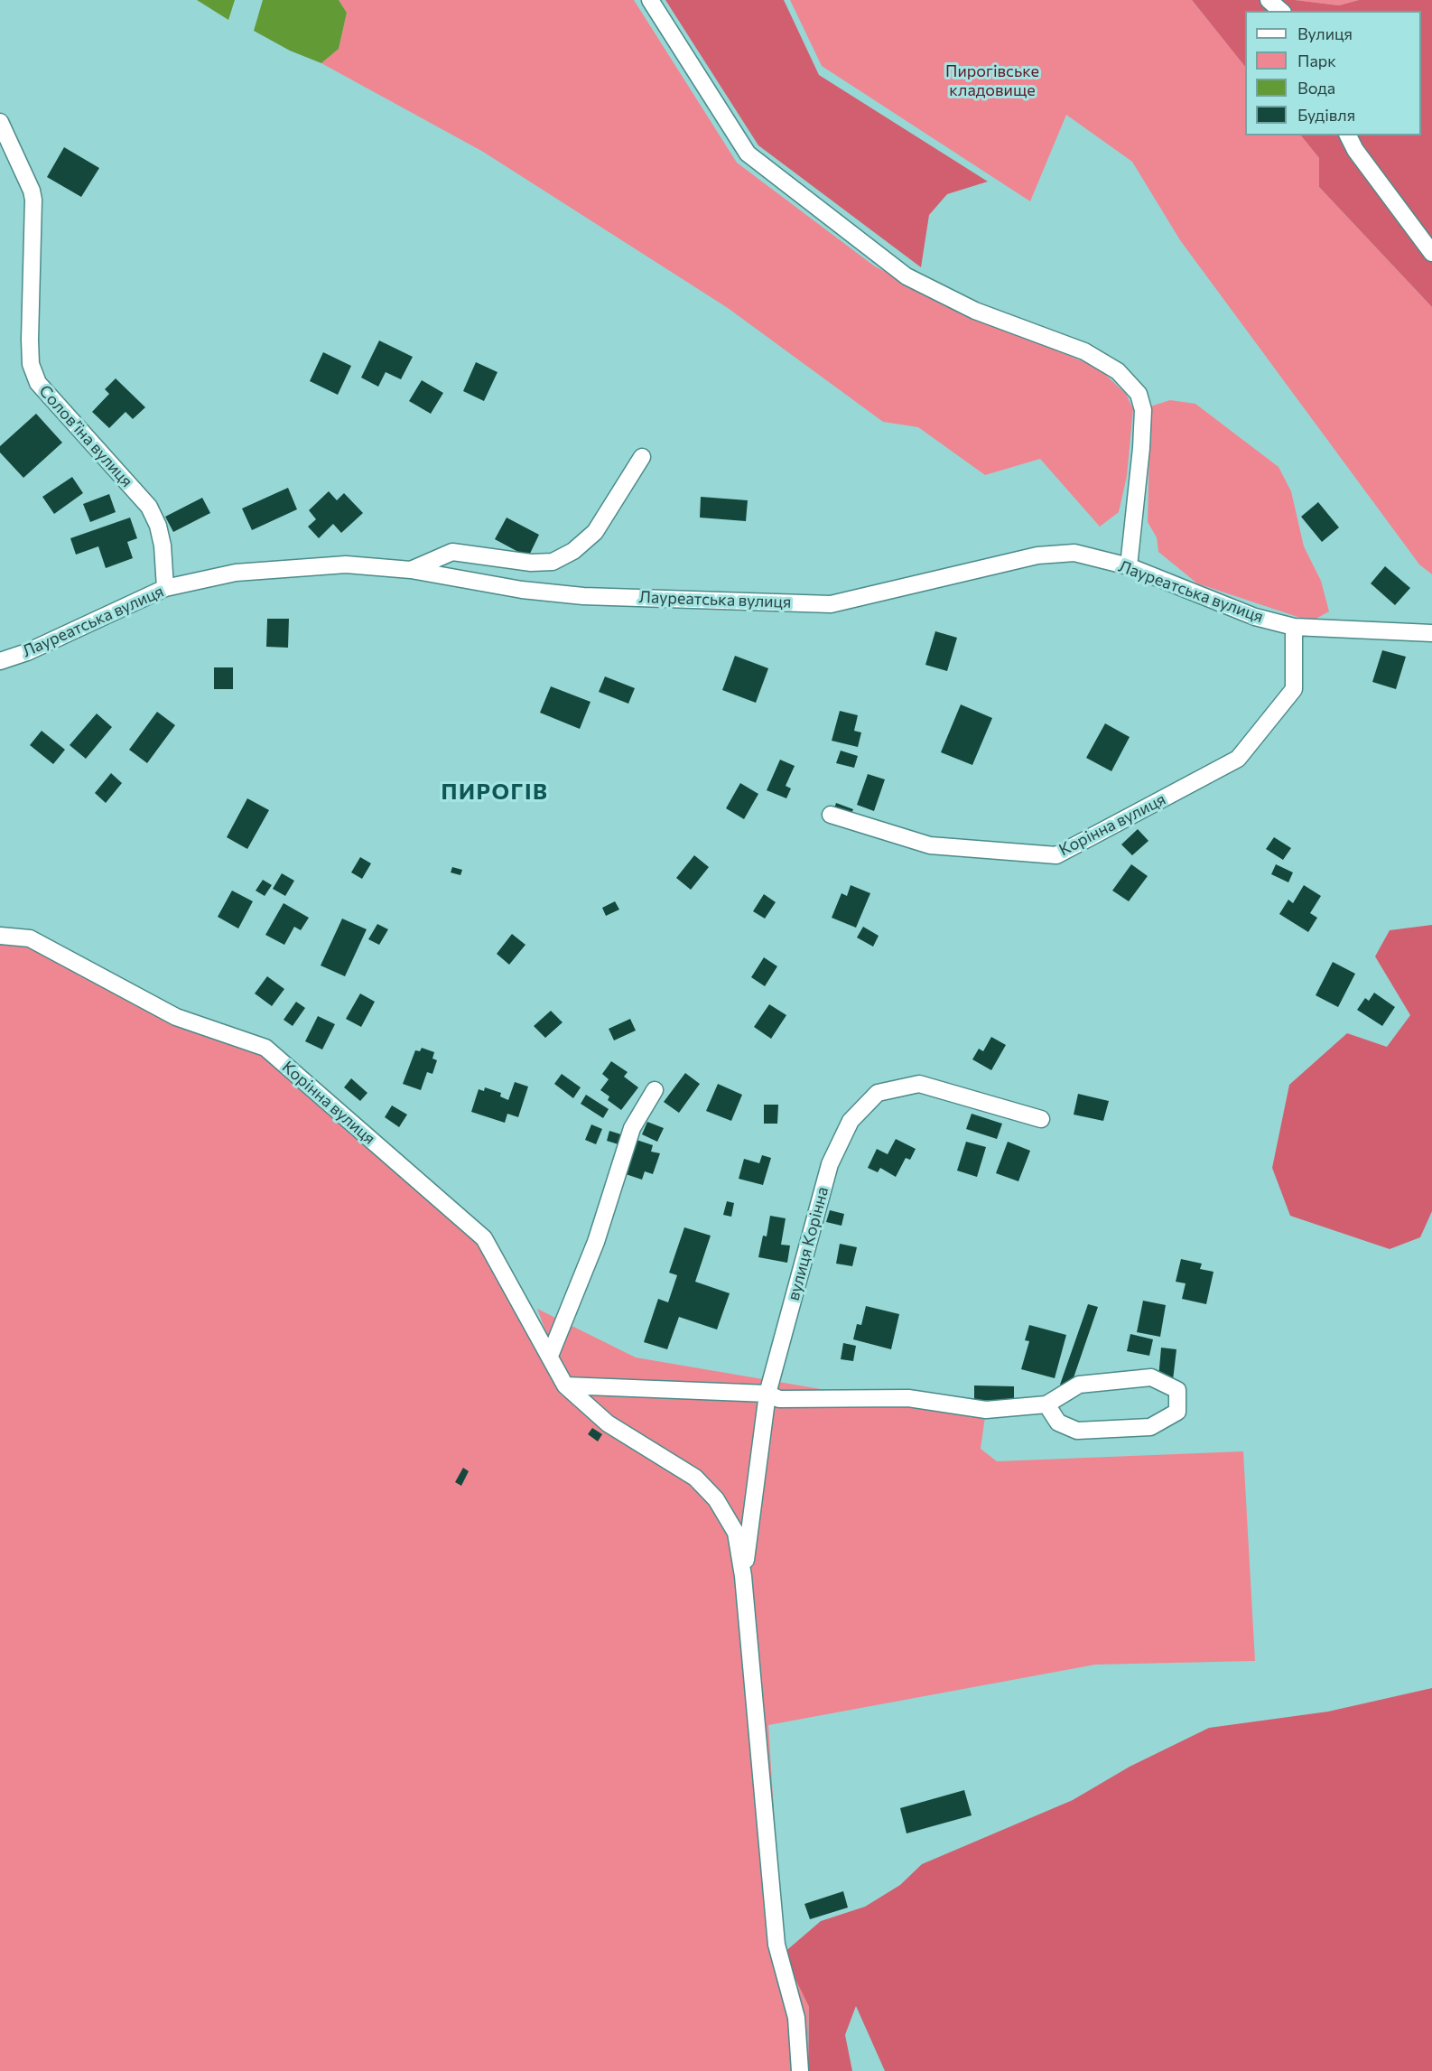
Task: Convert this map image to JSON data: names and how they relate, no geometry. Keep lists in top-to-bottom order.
{
  "streets": {
    "street": [
      "Соловʼїна вулиця",
      "Лауреатська вулиця",
      "Корінна вулиця",
      "вулиця Корінна"
    ]
  },
  "crossings": [
    ["Соловʼїна вулиця", "Лауреатська вулиця"],
    ["Лауреатська вулиця", "Корінна вулиця"]
  ],
  "districts": ["ПИРОГІВ"],
  "parks": ["Пирогівське кладовище"],
  "legend": [
    "Вулиця",
    "Парк",
    "Вода",
    "Будівля"
  ]
}
